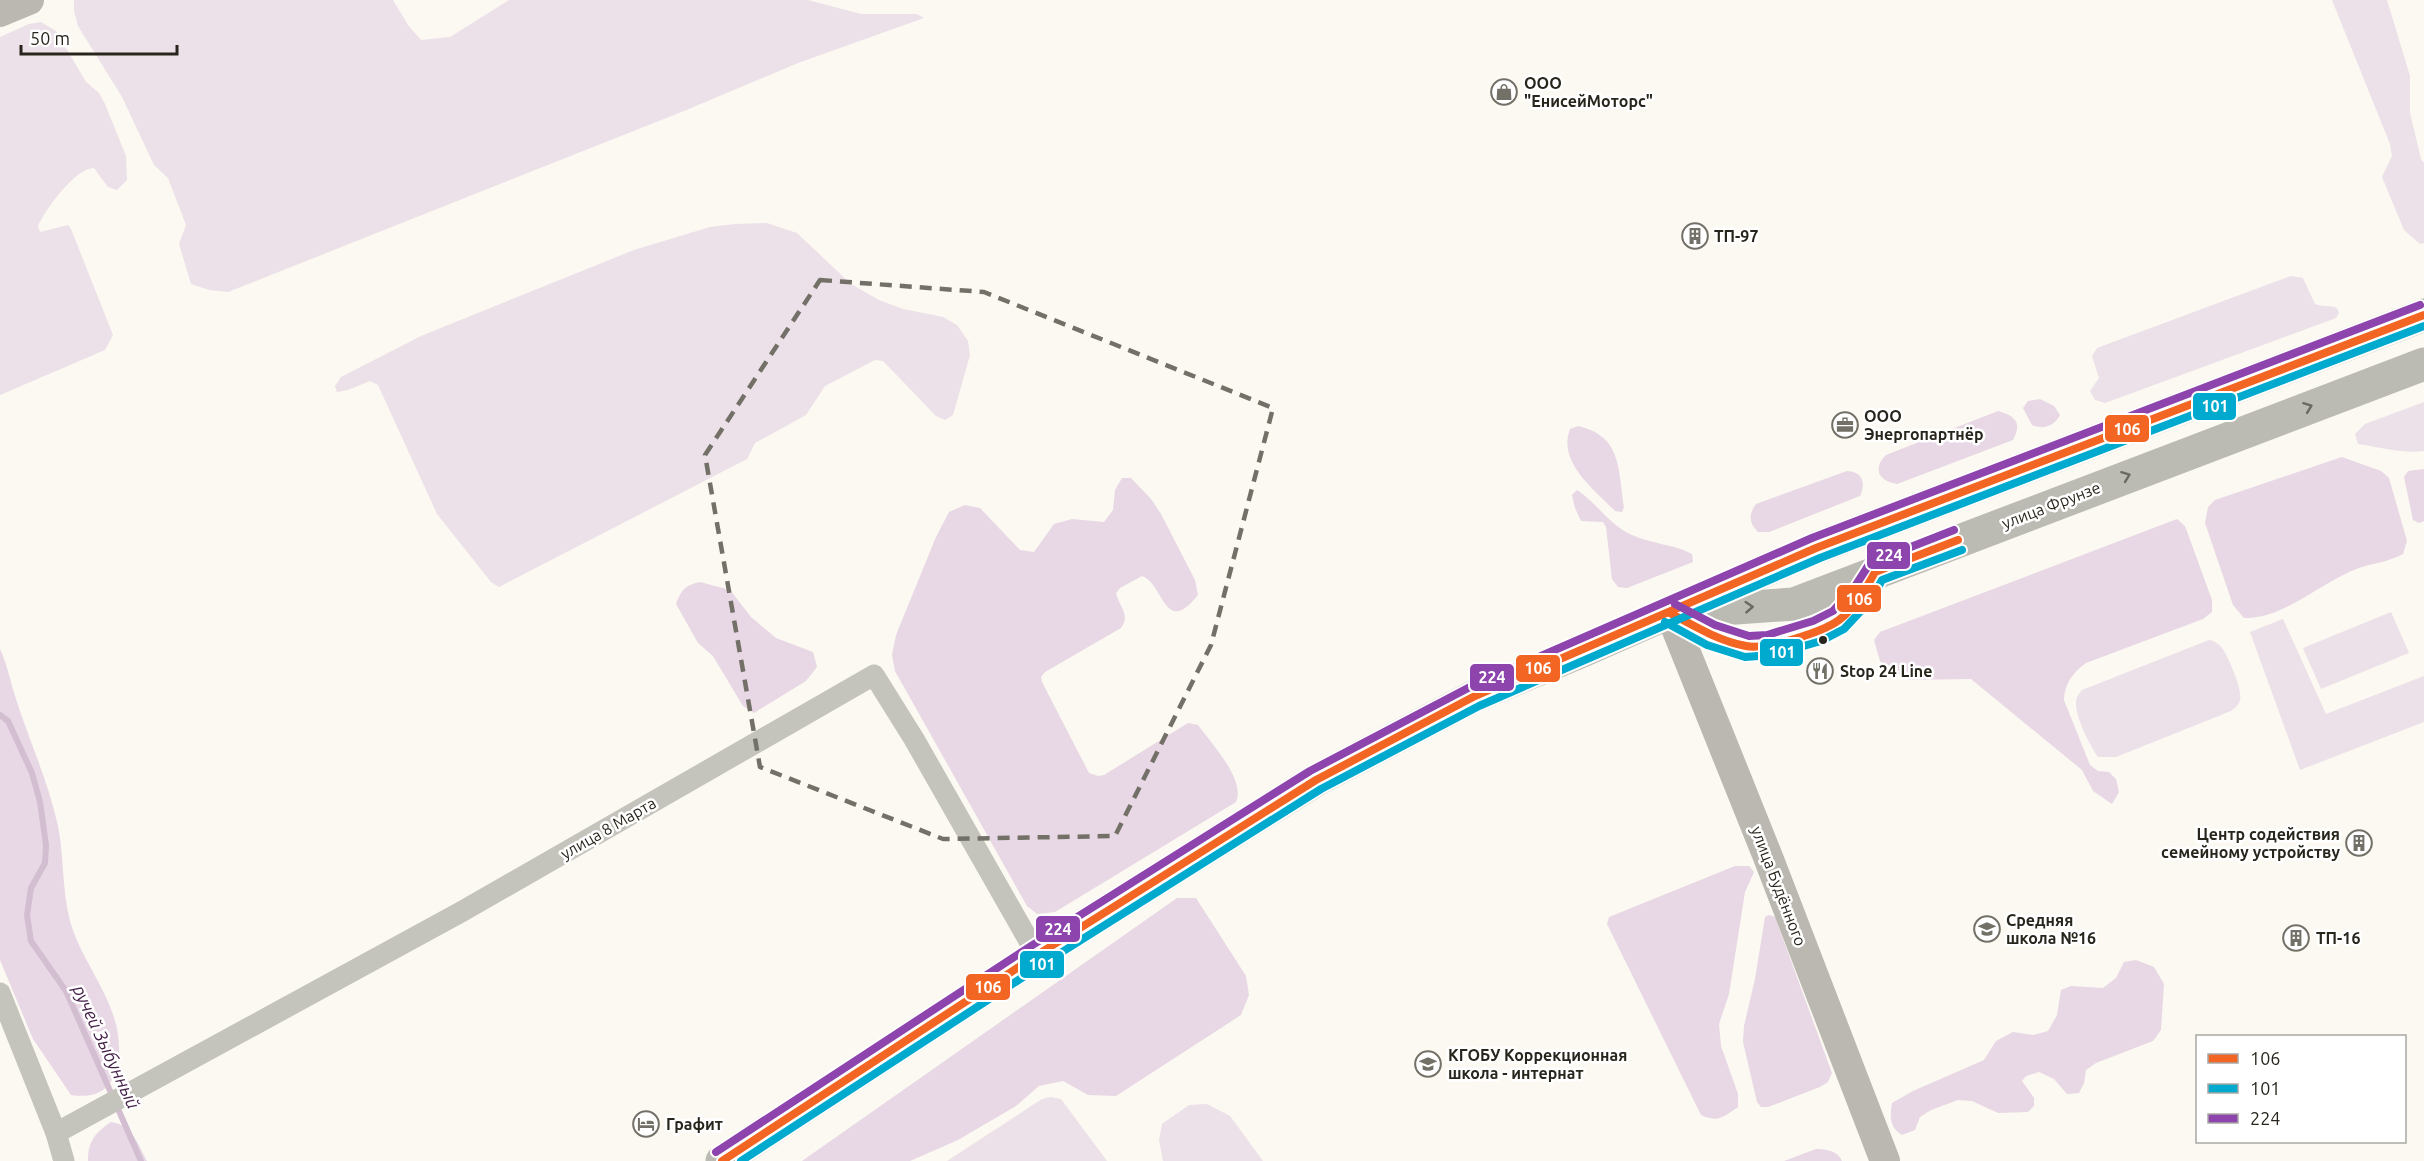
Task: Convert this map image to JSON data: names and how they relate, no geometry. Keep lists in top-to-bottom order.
{
  "streets": {
    "main road": ["улица Фрунзе", "улица Будённого"],
    "street": ["улица 8 Марта"]
  },
  "crossings": [
    ["улица Фрунзе", "улица 8 Марта"],
    ["улица Фрунзе", "улица Будённого"]
  ],
  "water": ["ручей Зыбунный"],
  "places": {
    "shop": ["ООО \"ЕнисейМоторс\""],
    "building": ["ТП-97", "Центр содействия семейному устройству", "ТП-16"],
    "office": ["ООО Энергопартнёр"],
    "restaurant": ["Stop 24 Line"],
    "school or university": ["Средняя школа №16", "КГОБУ Коррекционная школа - интернат"],
    "hotel": ["Графит"]
  },
  "lines": ["transit line 224", "transit line 106", "transit line 101"],
  "legend": ["106", "101", "224"],
  "scale_bar": "50 m"
}
